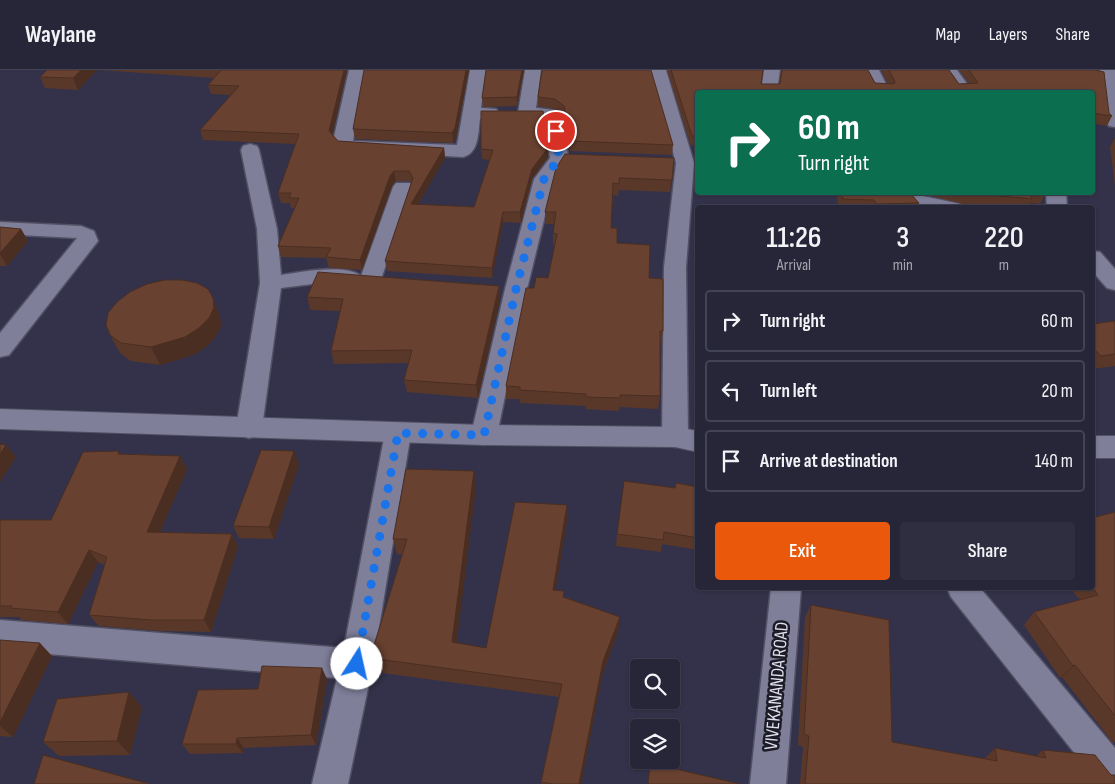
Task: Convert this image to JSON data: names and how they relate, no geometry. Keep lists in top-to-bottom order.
{
  "streets": {
    "street": ["VIVEKANANDA ROAD"]
  },
  "page": {
    "header": "Waylane",
    "nav": ["Map", "Layers", "Share"],
    "turn": ["60 m", "Turn right"],
    "eta": [
      "11:26",
      "Arrival",
      "3",
      "min",
      "220",
      "m"
    ],
    "list": [
      {
        "name": "Turn right",
        "value": "60 m"
      },
      {
        "name": "Turn left",
        "value": "20 m"
      },
      {
        "name": "Arrive at destination",
        "value": "140 m"
      }
    ],
    "buttons": ["Exit", "Share"]
  }
}
